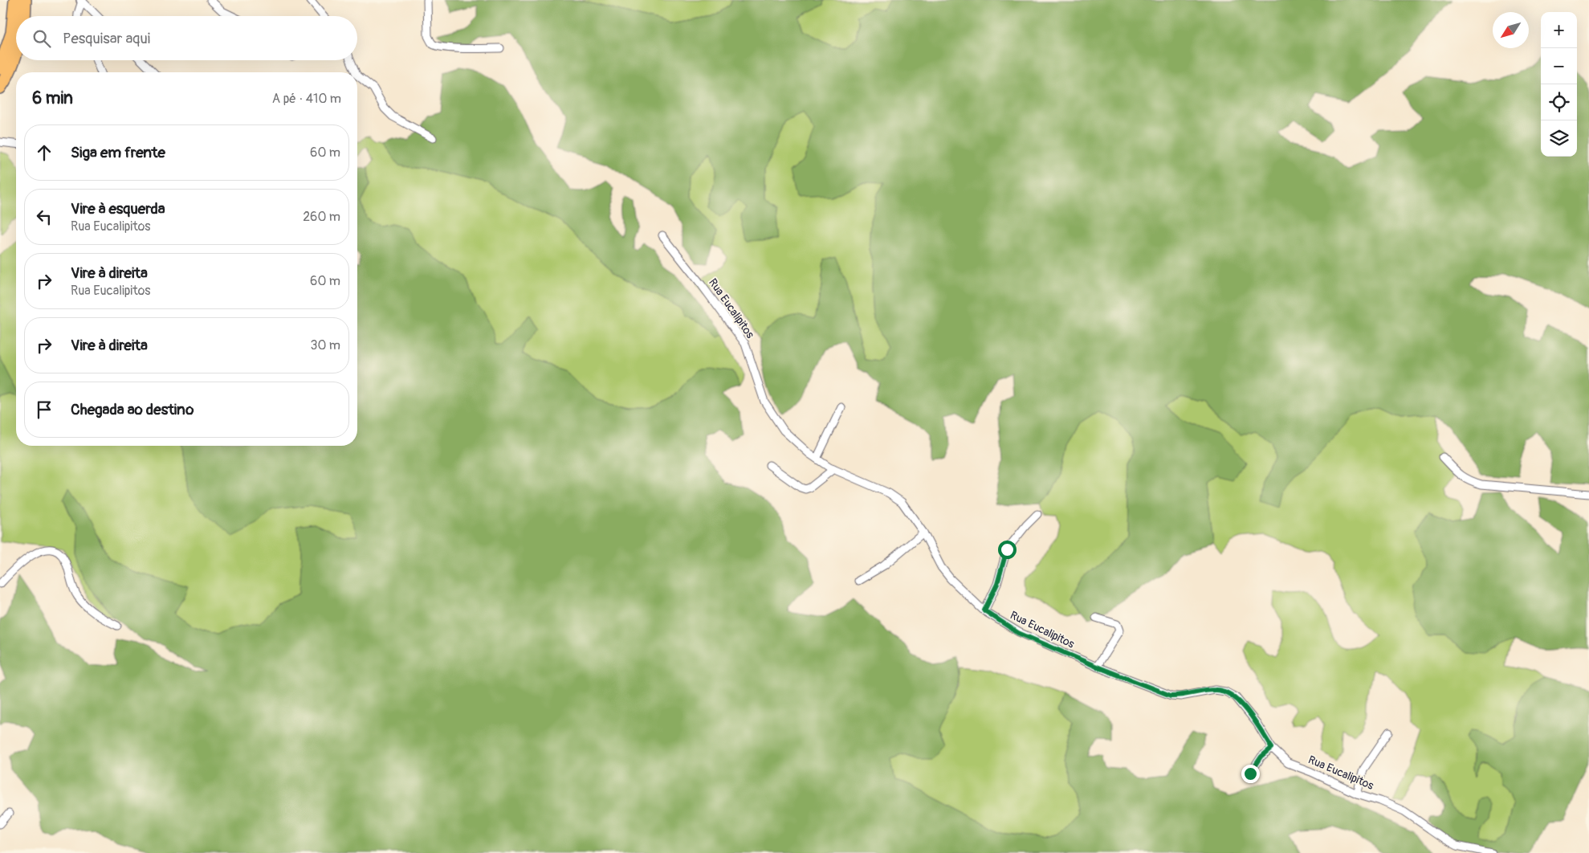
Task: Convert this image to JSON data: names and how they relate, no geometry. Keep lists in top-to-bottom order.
{
  "streets": {
    "street": ["Rua Eucalipitos"]
  },
  "north": "bottom left",
  "page": {
    "map_buttons": ["+", "−"],
    "search": "Pesquisar aqui",
    "heading": ["6 min", "A pé · 410 m"],
    "list": [
      ["Siga em frente", "60 m"],
      ["Vire à esquerda", "Rua Eucalipitos", "260 m"],
      ["Vire à direita", "Rua Eucalipitos", "60 m"],
      ["Vire à direita", "30 m"],
      "Chegada ao destino"
    ]
  }
}
